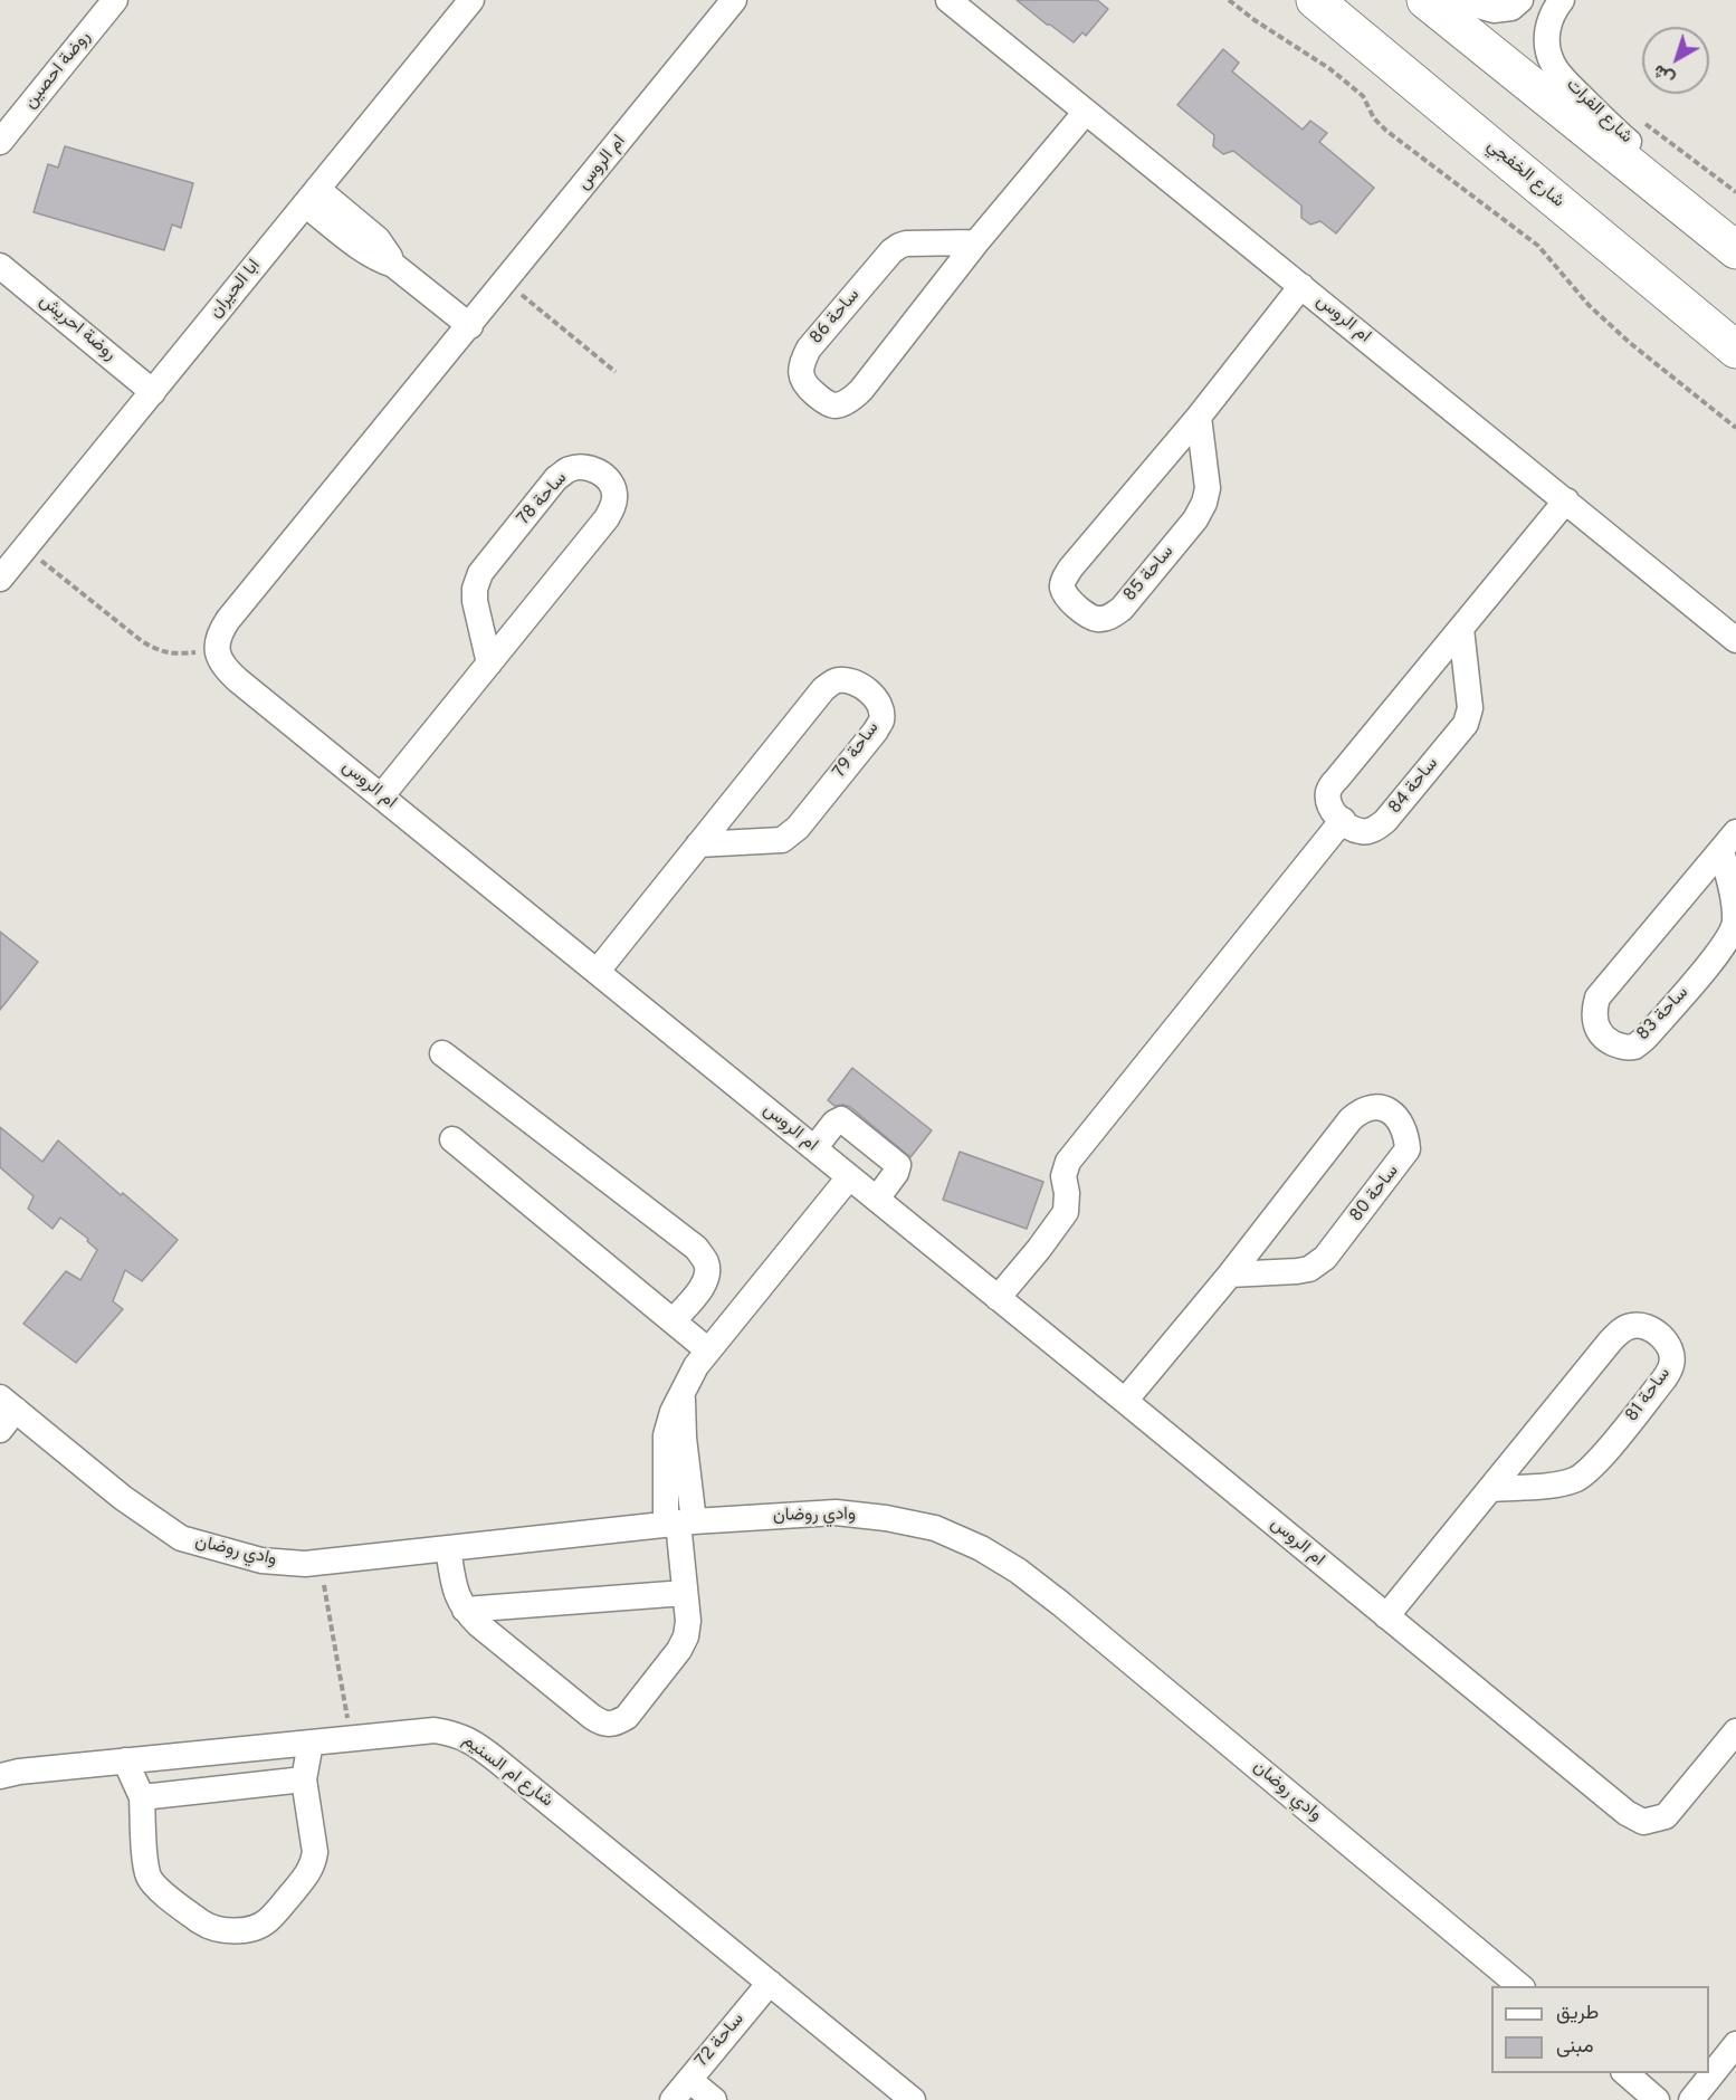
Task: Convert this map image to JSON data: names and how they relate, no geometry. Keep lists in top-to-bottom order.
{
  "streets": {
    "highway": ["شارع الخفجي"],
    "street": [
      "روضة احصين",
      "شارع الفرات",
      "ام الروس",
      "ابا الحيران",
      "ساحة 86",
      "روضة احريش",
      "ساحة 78",
      "ساحة 85",
      "ساحة 79",
      "ساحة 84",
      "ساحة 83",
      "ساحة 80",
      "ساحة 81",
      "وادي روضان",
      "شارع ام السنيم",
      "ساحة 72"
    ]
  },
  "crossings": [
    ["ام الروس", "ساحة 86"],
    ["ام الروس", "ساحة 78"],
    ["ام الروس", "ساحة 85"],
    ["ام الروس", "ساحة 79"],
    ["ام الروس", "ساحة 80"],
    ["ام الروس", "ساحة 81"],
    ["ابا الحيران", "روضة احريش"],
    ["شارع ام السنيم", "ساحة 72"]
  ],
  "legend": ["طريق", "مبنى"],
  "north": "bottom left"
}
